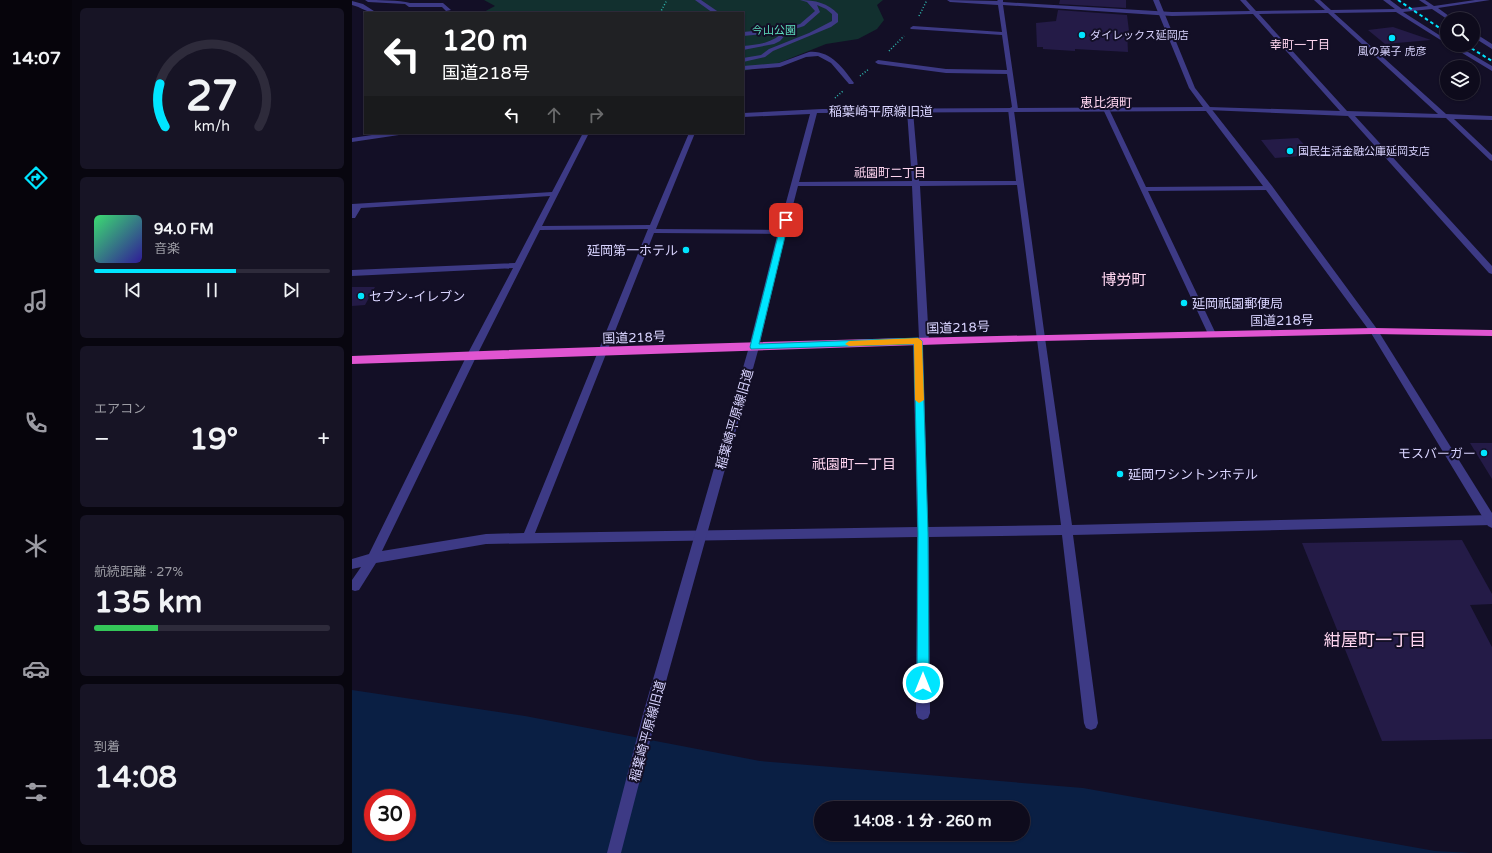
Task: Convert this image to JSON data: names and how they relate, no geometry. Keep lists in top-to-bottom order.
{
  "streets": {
    "highway": ["国道218号"],
    "street": ["稲葉崎平原線旧道"]
  },
  "crossings": [
    ["稲葉崎平原線旧道", "国道218号"]
  ],
  "districts": [
    "幸町一丁目",
    "恵比須町",
    "祇園町二丁目",
    "博労町",
    "祇園町一丁目",
    "紺屋町一丁目"
  ],
  "parks": ["今山公園"],
  "places": [
    "ダイレックス延岡店",
    "風の菓子 虎彦",
    "国民生活金融公庫延岡支店",
    "延岡第一ホテル",
    "セブン-イレブン",
    "延岡祇園郵便局",
    "モスバーガー",
    "延岡ワシントンホテル"
  ],
  "page": {
    "tabs": "14:07",
    "turn": ["120 m", "国道218号"],
    "song": ["94.0 FM", "音楽"],
    "tile": [
      "エアコン",
      ["航続距離 · 27%", "135 km"],
      ["到着", "14:08"]
    ],
    "heat": ["−", "19°", "+"],
    "limit": "30",
    "trip": "14:08 · 1 分 · 260 m",
    "gauge": ["27", "km/h"]
  }
}
